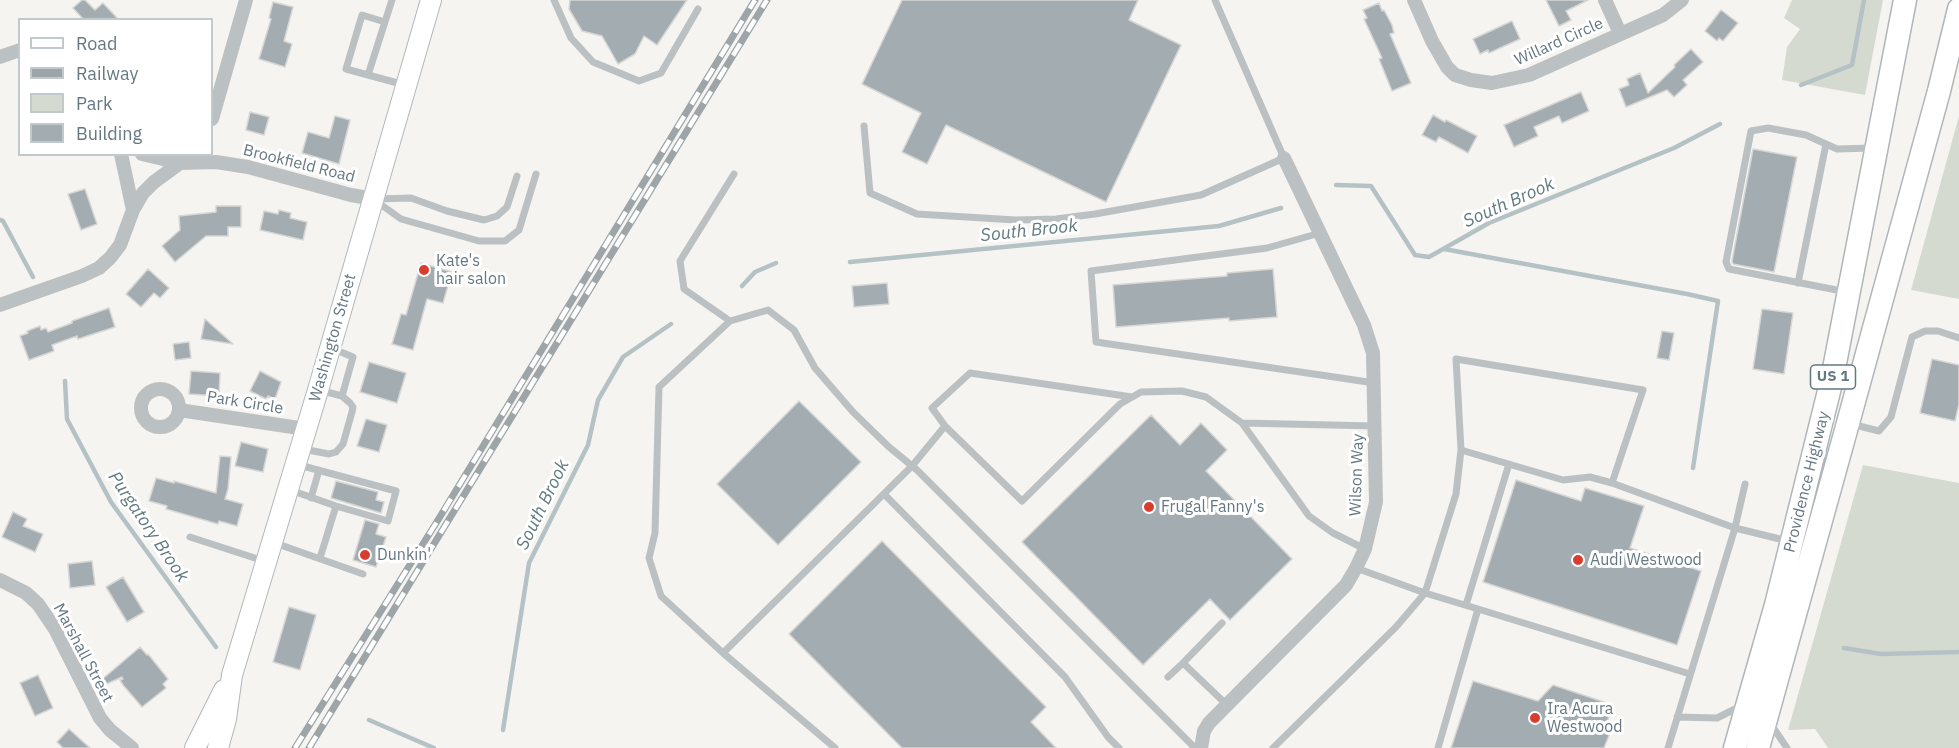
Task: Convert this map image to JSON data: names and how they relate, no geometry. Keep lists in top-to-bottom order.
{
  "streets": {
    "main road": ["Washington Street", "US 1", "Providence Highway"],
    "street": [
      "Willard Circle",
      "Brookfield Road",
      "Park Circle",
      "Wilson Way",
      "Marshall Street"
    ]
  },
  "crossings": [
    ["Brookfield Road", "Washington Street"],
    ["Washington Street", "Park Circle"]
  ],
  "water": ["South Brook", "Purgatory Brook"],
  "places": [
    "Kate's hair salon",
    "Frugal Fanny's",
    "Dunkin'",
    "Audi Westwood",
    "Ira Acura Westwood"
  ],
  "legend": [
    "Road",
    "Railway",
    "Park",
    "Building"
  ]
}
